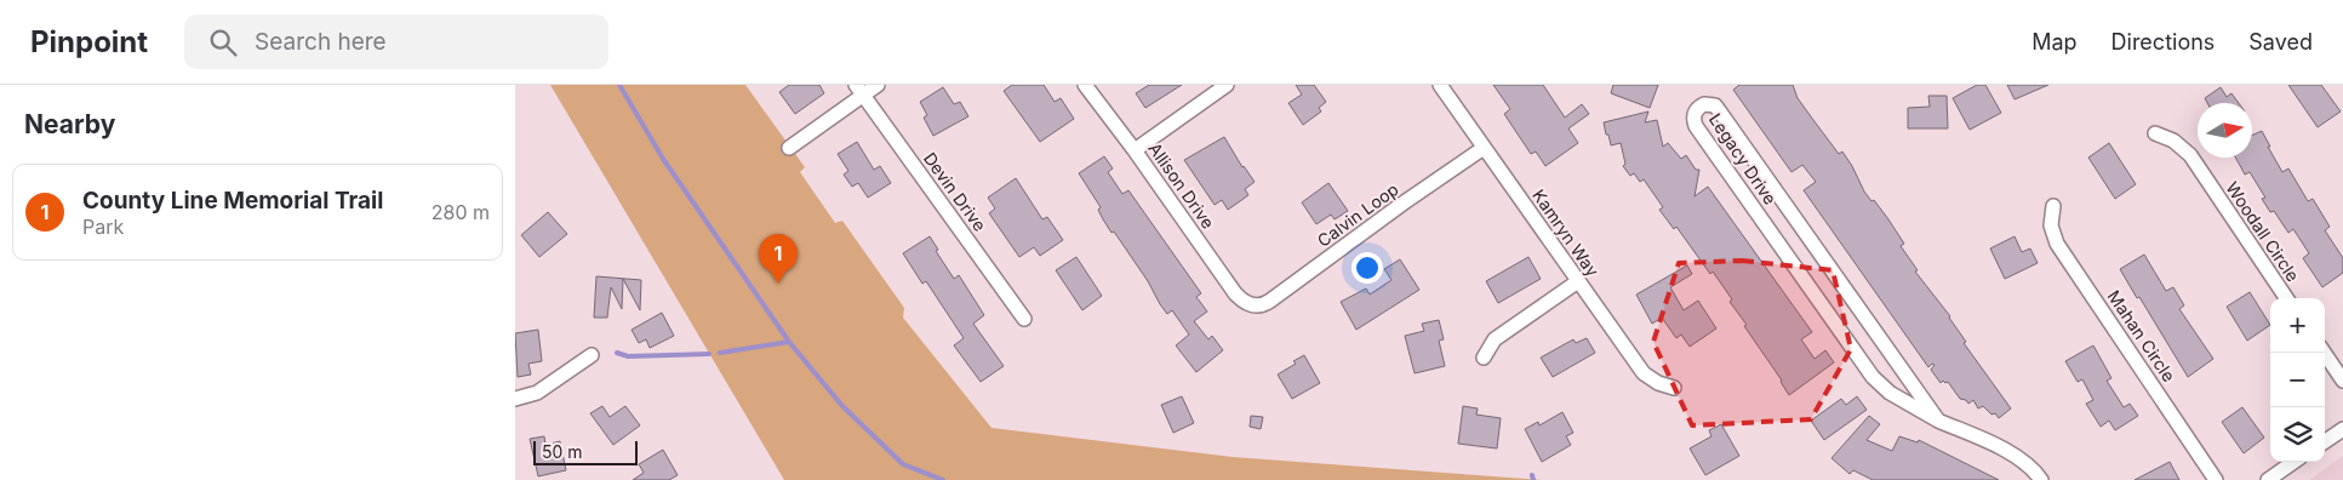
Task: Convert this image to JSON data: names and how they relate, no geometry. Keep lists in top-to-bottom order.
{
  "streets": {
    "street": [
      "Legacy Drive",
      "Allison Drive",
      "Devin Drive",
      "Calvin Loop",
      "Woodall Circle",
      "Kamryn Way",
      "Mahan Circle"
    ]
  },
  "crossings": [
    ["Allison Drive", "Calvin Loop"],
    ["Calvin Loop", "Kamryn Way"]
  ],
  "scale_bar": "50 m",
  "north": "right",
  "page": {
    "header": "Pinpoint",
    "search": "Search here",
    "nav": ["Map", "Directions", "Saved"],
    "heading": "Nearby",
    "list": [
      {
        "mark": "1",
        "name": "County Line Memorial Trail",
        "note": "Park",
        "value": "280 m"
      }
    ],
    "pins": "1",
    "map_buttons": ["+", "−"],
    "scale": "50 m"
  }
}
